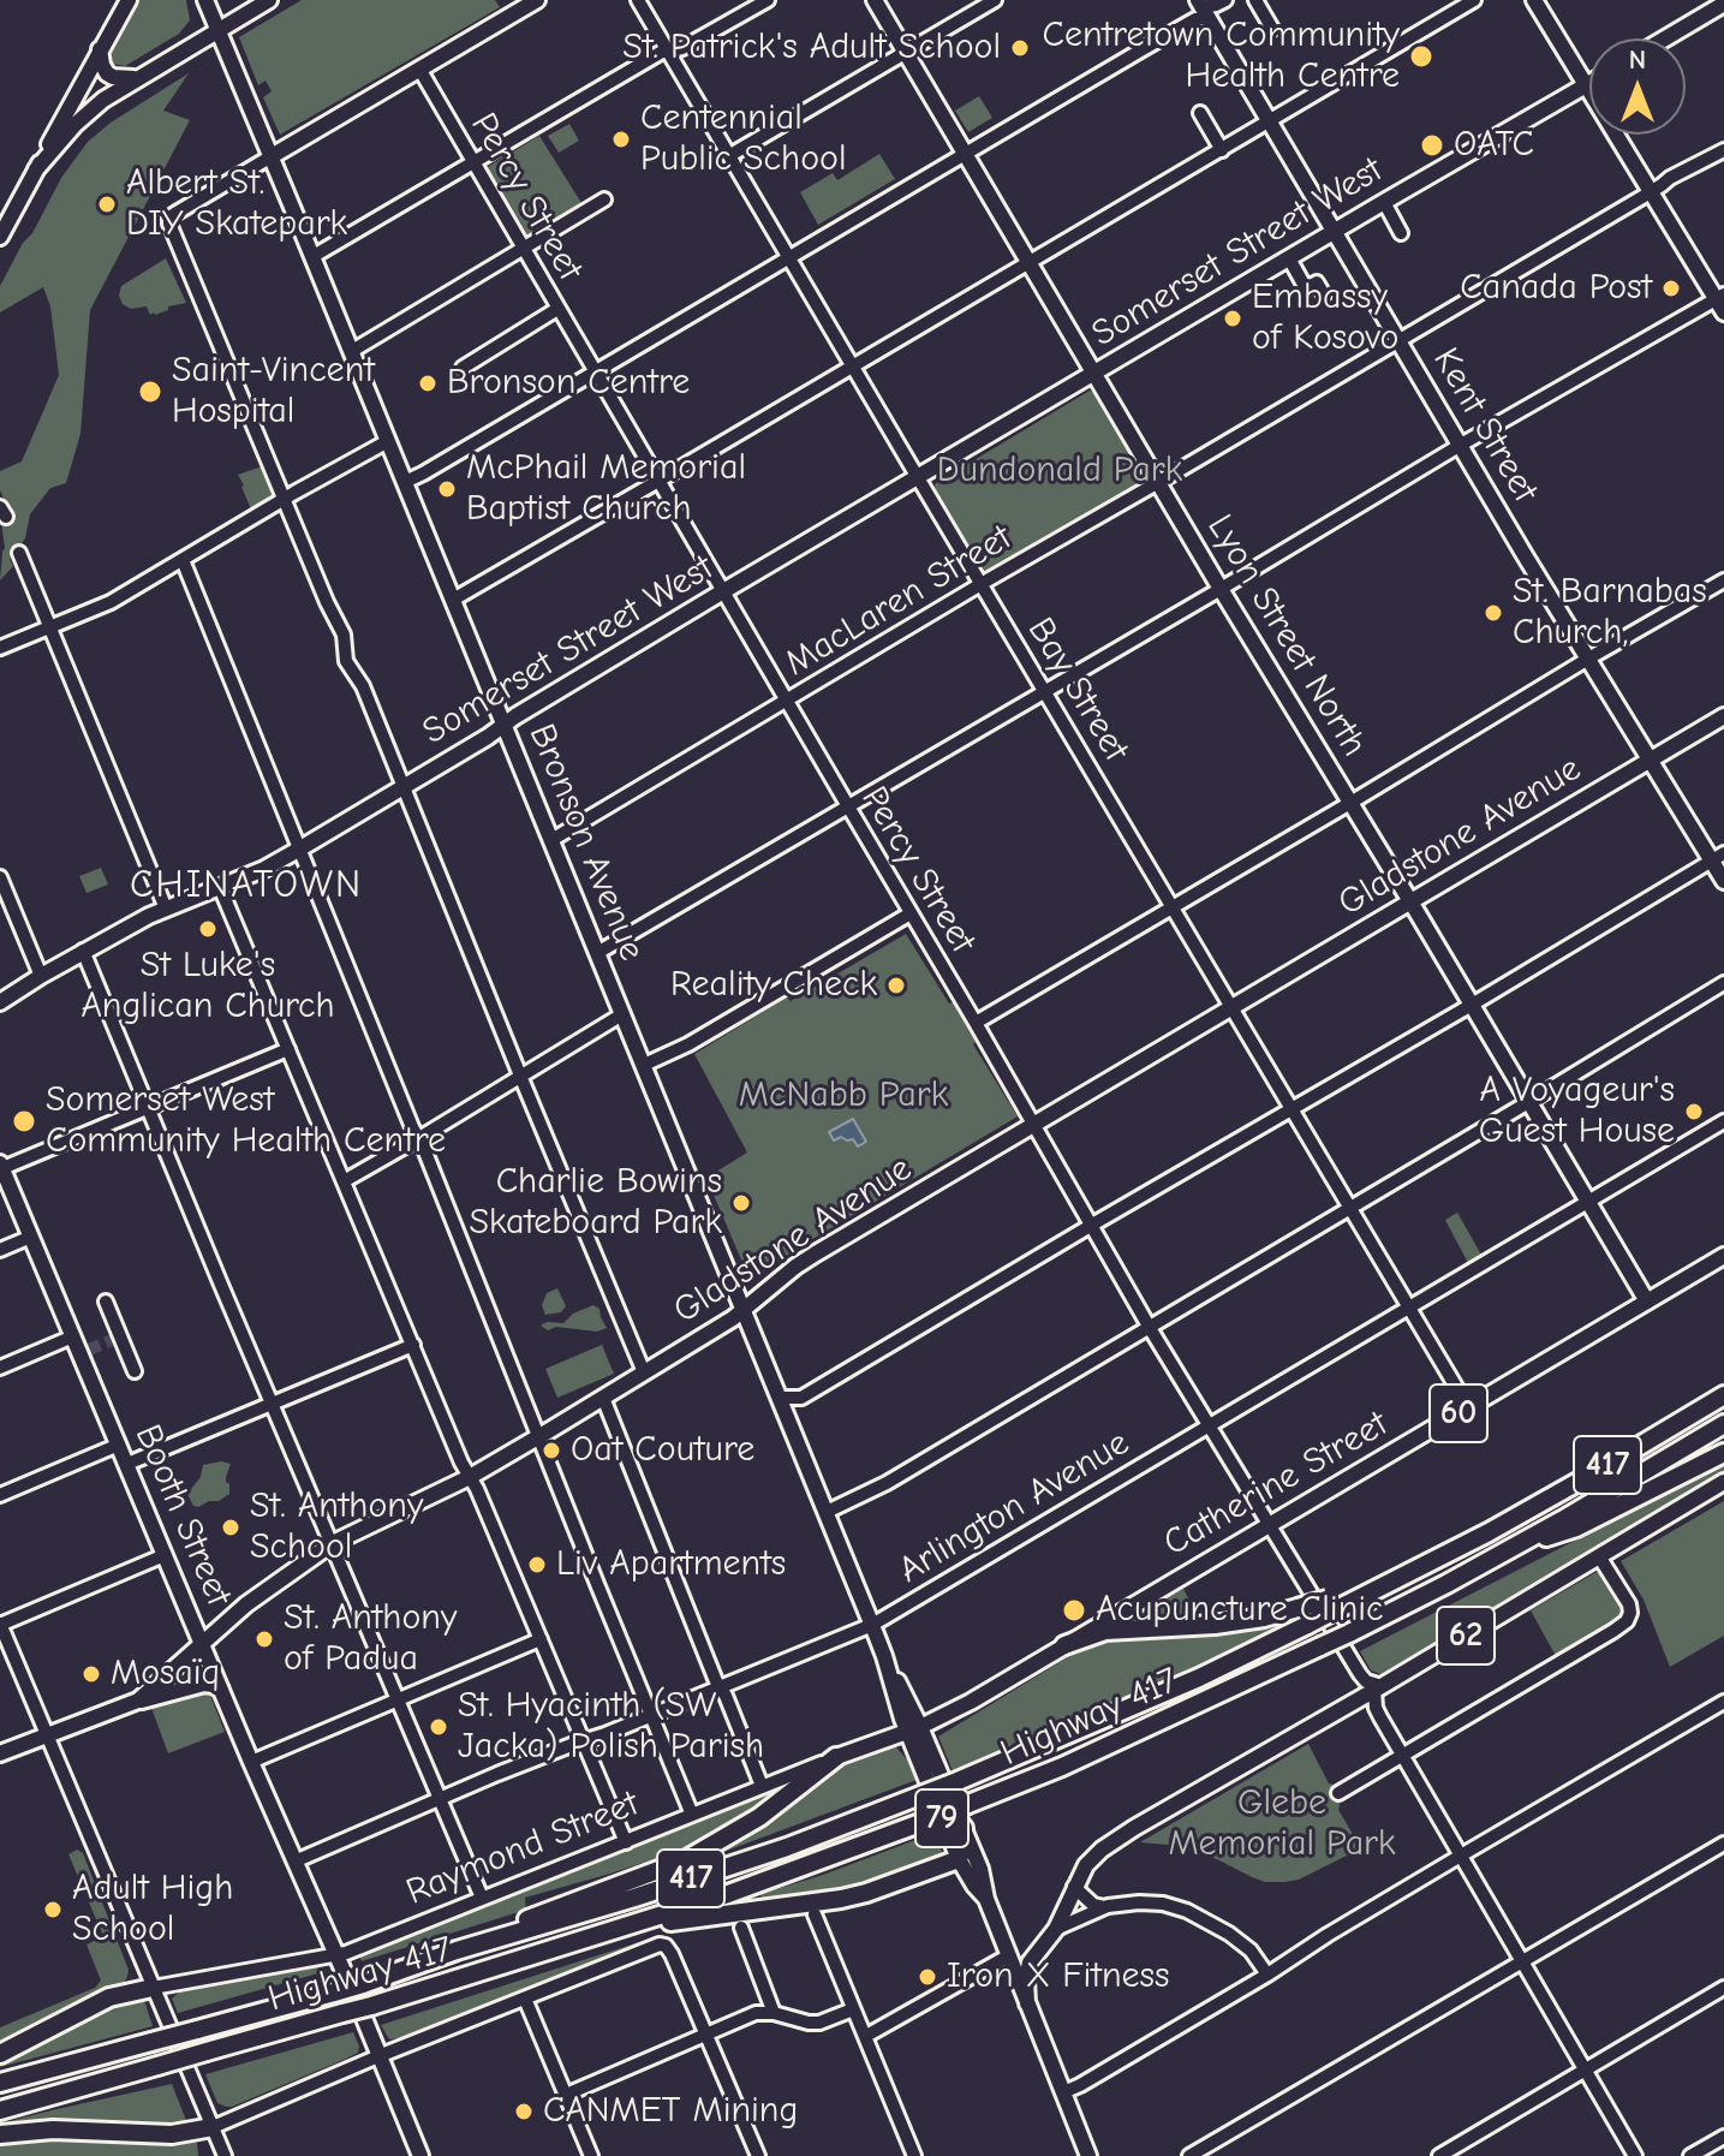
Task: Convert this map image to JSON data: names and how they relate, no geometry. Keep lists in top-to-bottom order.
{
  "streets": {
    "highway": ["417", "Highway 417"],
    "main road": [
      "Somerset Street West",
      "Kent Street",
      "Lyon Street North",
      "Gladstone Avenue",
      "Bronson Avenue",
      "60",
      "Catherine Street",
      "Booth Street",
      "62",
      "79",
      "Raymond Street"
    ],
    "street": [
      "Percy Street",
      "MacLaren Street",
      "Bay Street",
      "Arlington Avenue"
    ]
  },
  "crossings": [
    ["Percy Street", "Somerset Street West"],
    ["Percy Street", "MacLaren Street"],
    ["Percy Street", "Gladstone Avenue"],
    ["Percy Street", "Catherine Street"],
    ["Percy Street", "Arlington Avenue"],
    ["Percy Street", "62"],
    ["Somerset Street West", "Kent Street"],
    ["Somerset Street West", "Lyon Street North"],
    ["Somerset Street West", "Bay Street"],
    ["Somerset Street West", "Bronson Avenue"],
    ["Kent Street", "MacLaren Street"],
    ["Kent Street", "Gladstone Avenue"],
    ["MacLaren Street", "Lyon Street North"],
    ["MacLaren Street", "Bay Street"],
    ["MacLaren Street", "Bronson Avenue"],
    ["Lyon Street North", "Gladstone Avenue"],
    ["Lyon Street North", "Catherine Street"],
    ["Lyon Street North", "Arlington Avenue"],
    ["Bay Street", "Gladstone Avenue"],
    ["Bay Street", "Catherine Street"],
    ["Bay Street", "Arlington Avenue"],
    ["Gladstone Avenue", "Bronson Avenue"],
    ["Gladstone Avenue", "Booth Street"],
    ["Bronson Avenue", "Catherine Street"],
    ["Bronson Avenue", "Arlington Avenue"],
    ["Bronson Avenue", "Raymond Street"],
    ["Catherine Street", "Raymond Street"],
    ["Arlington Avenue", "Booth Street"],
    ["Booth Street", "Raymond Street"]
  ],
  "districts": ["CHINATOWN"],
  "parks": ["Dundonald Park", "McNabb Park", "Glebe Memorial Park"],
  "places": [
    "St. Patrick's Adult School",
    "Centretown Community Health Centre",
    "Centennial Public School",
    "OATC",
    "Albert St. DIY Skatepark",
    "Canada Post",
    "Embassy of Kosovo",
    "Bronson Centre",
    "Saint-Vincent Hospital",
    "McPhail Memorial Baptist Church",
    "St. Barnabas Church,",
    "St Luke's Anglican Church",
    "Reality Check",
    "A Voyageur's Guest House",
    "Somerset West Community Health Centre",
    "Charlie Bowins Skateboard Park",
    "Oat Couture",
    "St. Anthony School",
    "Liv Apartments",
    "Acupuncture Clinic",
    "St. Anthony of Padua",
    "Mosaïq",
    "St. Hyacinth (SW Jacka) Polish Parish",
    "Adult High School",
    "Iron X Fitness",
    "CANMET Mining"
  ],
  "north": "top"
}
